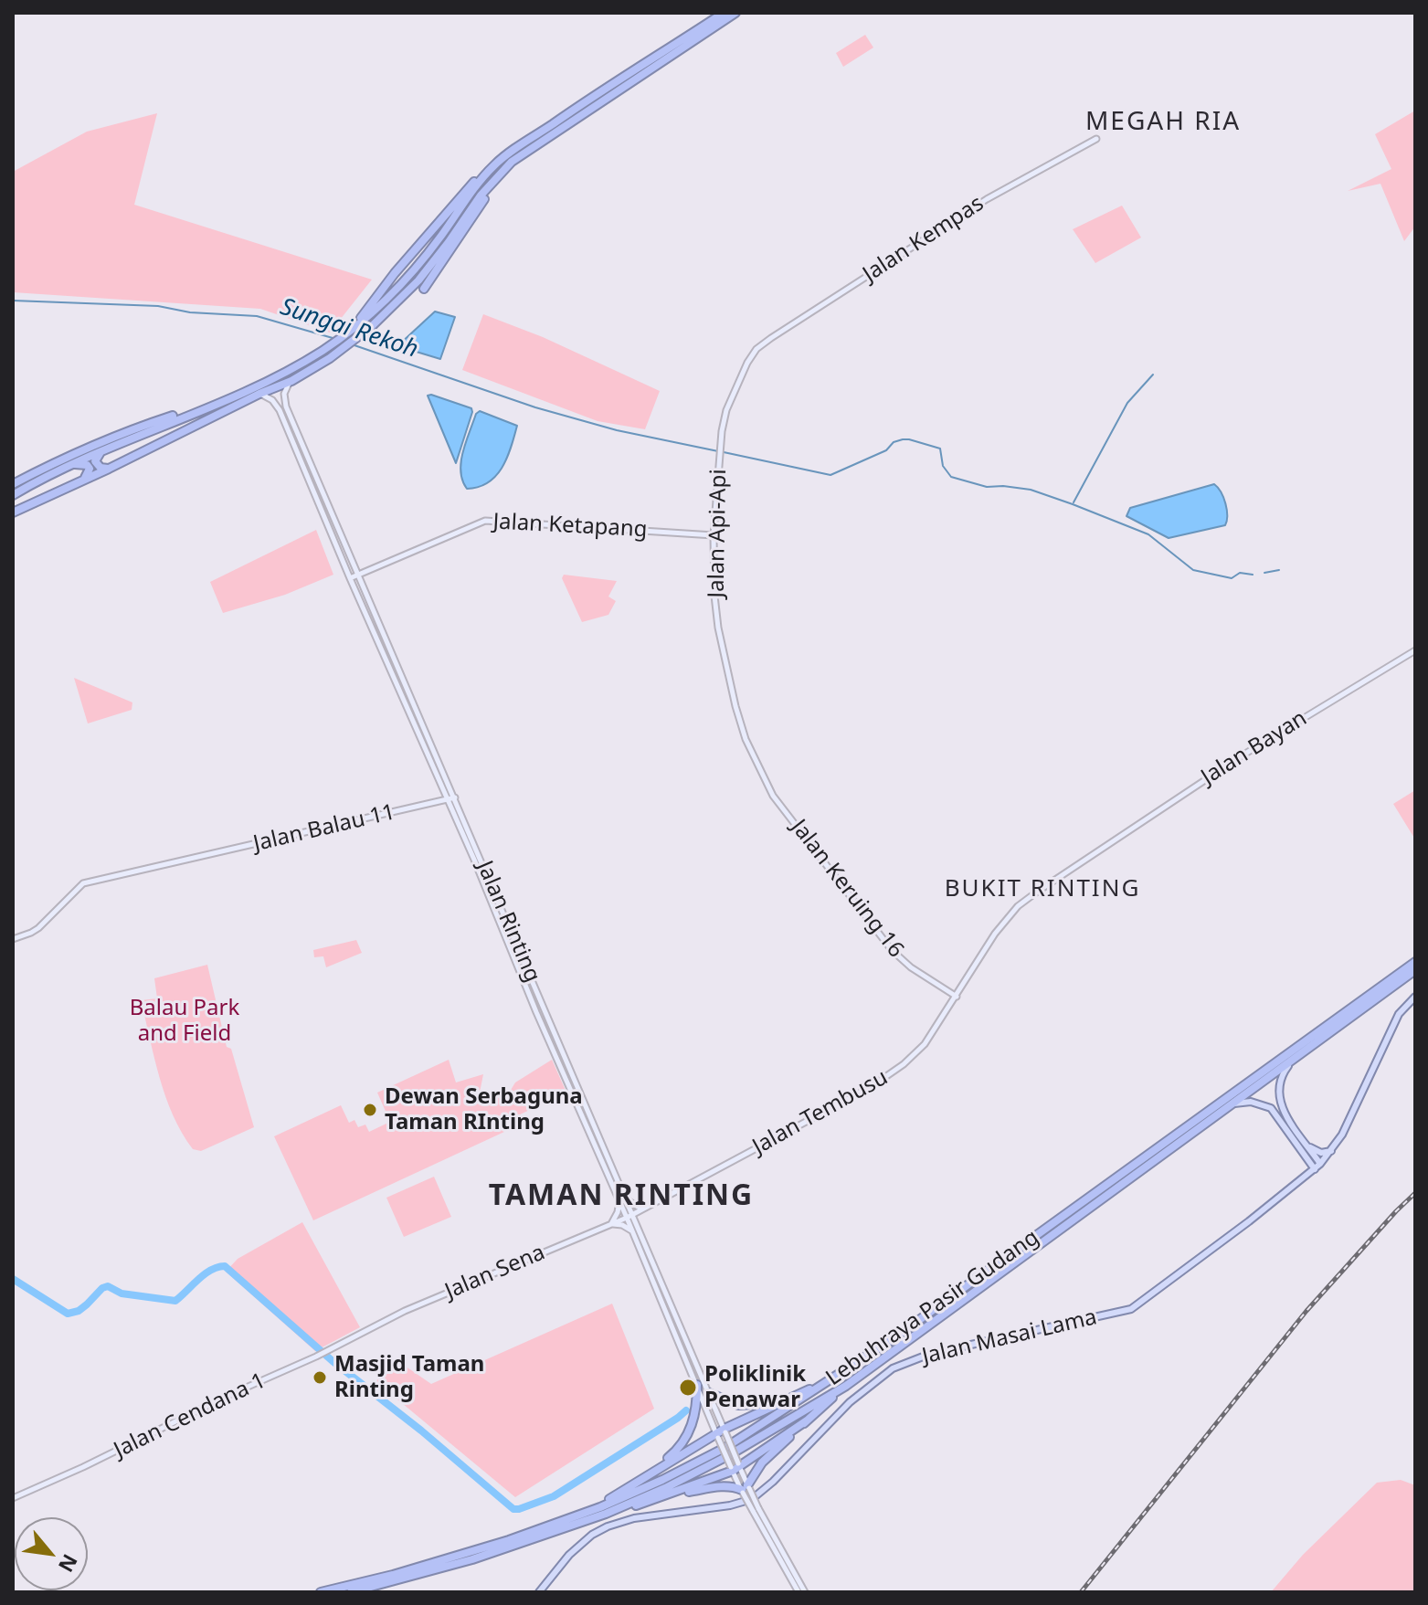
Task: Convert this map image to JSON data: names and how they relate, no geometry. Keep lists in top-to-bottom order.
{
  "streets": {
    "highway": ["Lebuhraya Pasir Gudang"],
    "main road": ["Jalan Masai Lama"],
    "street": [
      "Jalan Kempas",
      "Jalan Ketapang",
      "Jalan Api-Api",
      "Jalan Bayan",
      "Jalan Balau 11",
      "Jalan Keruing 16",
      "Jalan Rinting",
      "Jalan Tembusu",
      "Jalan Sena",
      "Jalan Cendana 1"
    ]
  },
  "crossings": [
    ["Jalan Kempas", "Jalan Api-Api"],
    ["Jalan Ketapang", "Jalan Api-Api"],
    ["Jalan Ketapang", "Jalan Rinting"],
    ["Jalan Api-Api", "Jalan Keruing 16"],
    ["Jalan Bayan", "Jalan Tembusu"],
    ["Jalan Balau 11", "Jalan Rinting"],
    ["Jalan Keruing 16", "Jalan Tembusu"],
    ["Jalan Rinting", "Jalan Tembusu"],
    ["Jalan Rinting", "Jalan Sena"],
    ["Jalan Tembusu", "Jalan Sena"],
    ["Jalan Sena", "Jalan Cendana 1"]
  ],
  "districts": ["MEGAH RIA", "BUKIT RINTING", "TAMAN RINTING"],
  "water": ["Sungai Rekoh"],
  "parks": ["Balau Park and Field"],
  "places": ["Dewan Serbaguna Taman RInting", "Masjid Taman Rinting", "Poliklinik Penawar"],
  "north": "bottom right"
}
